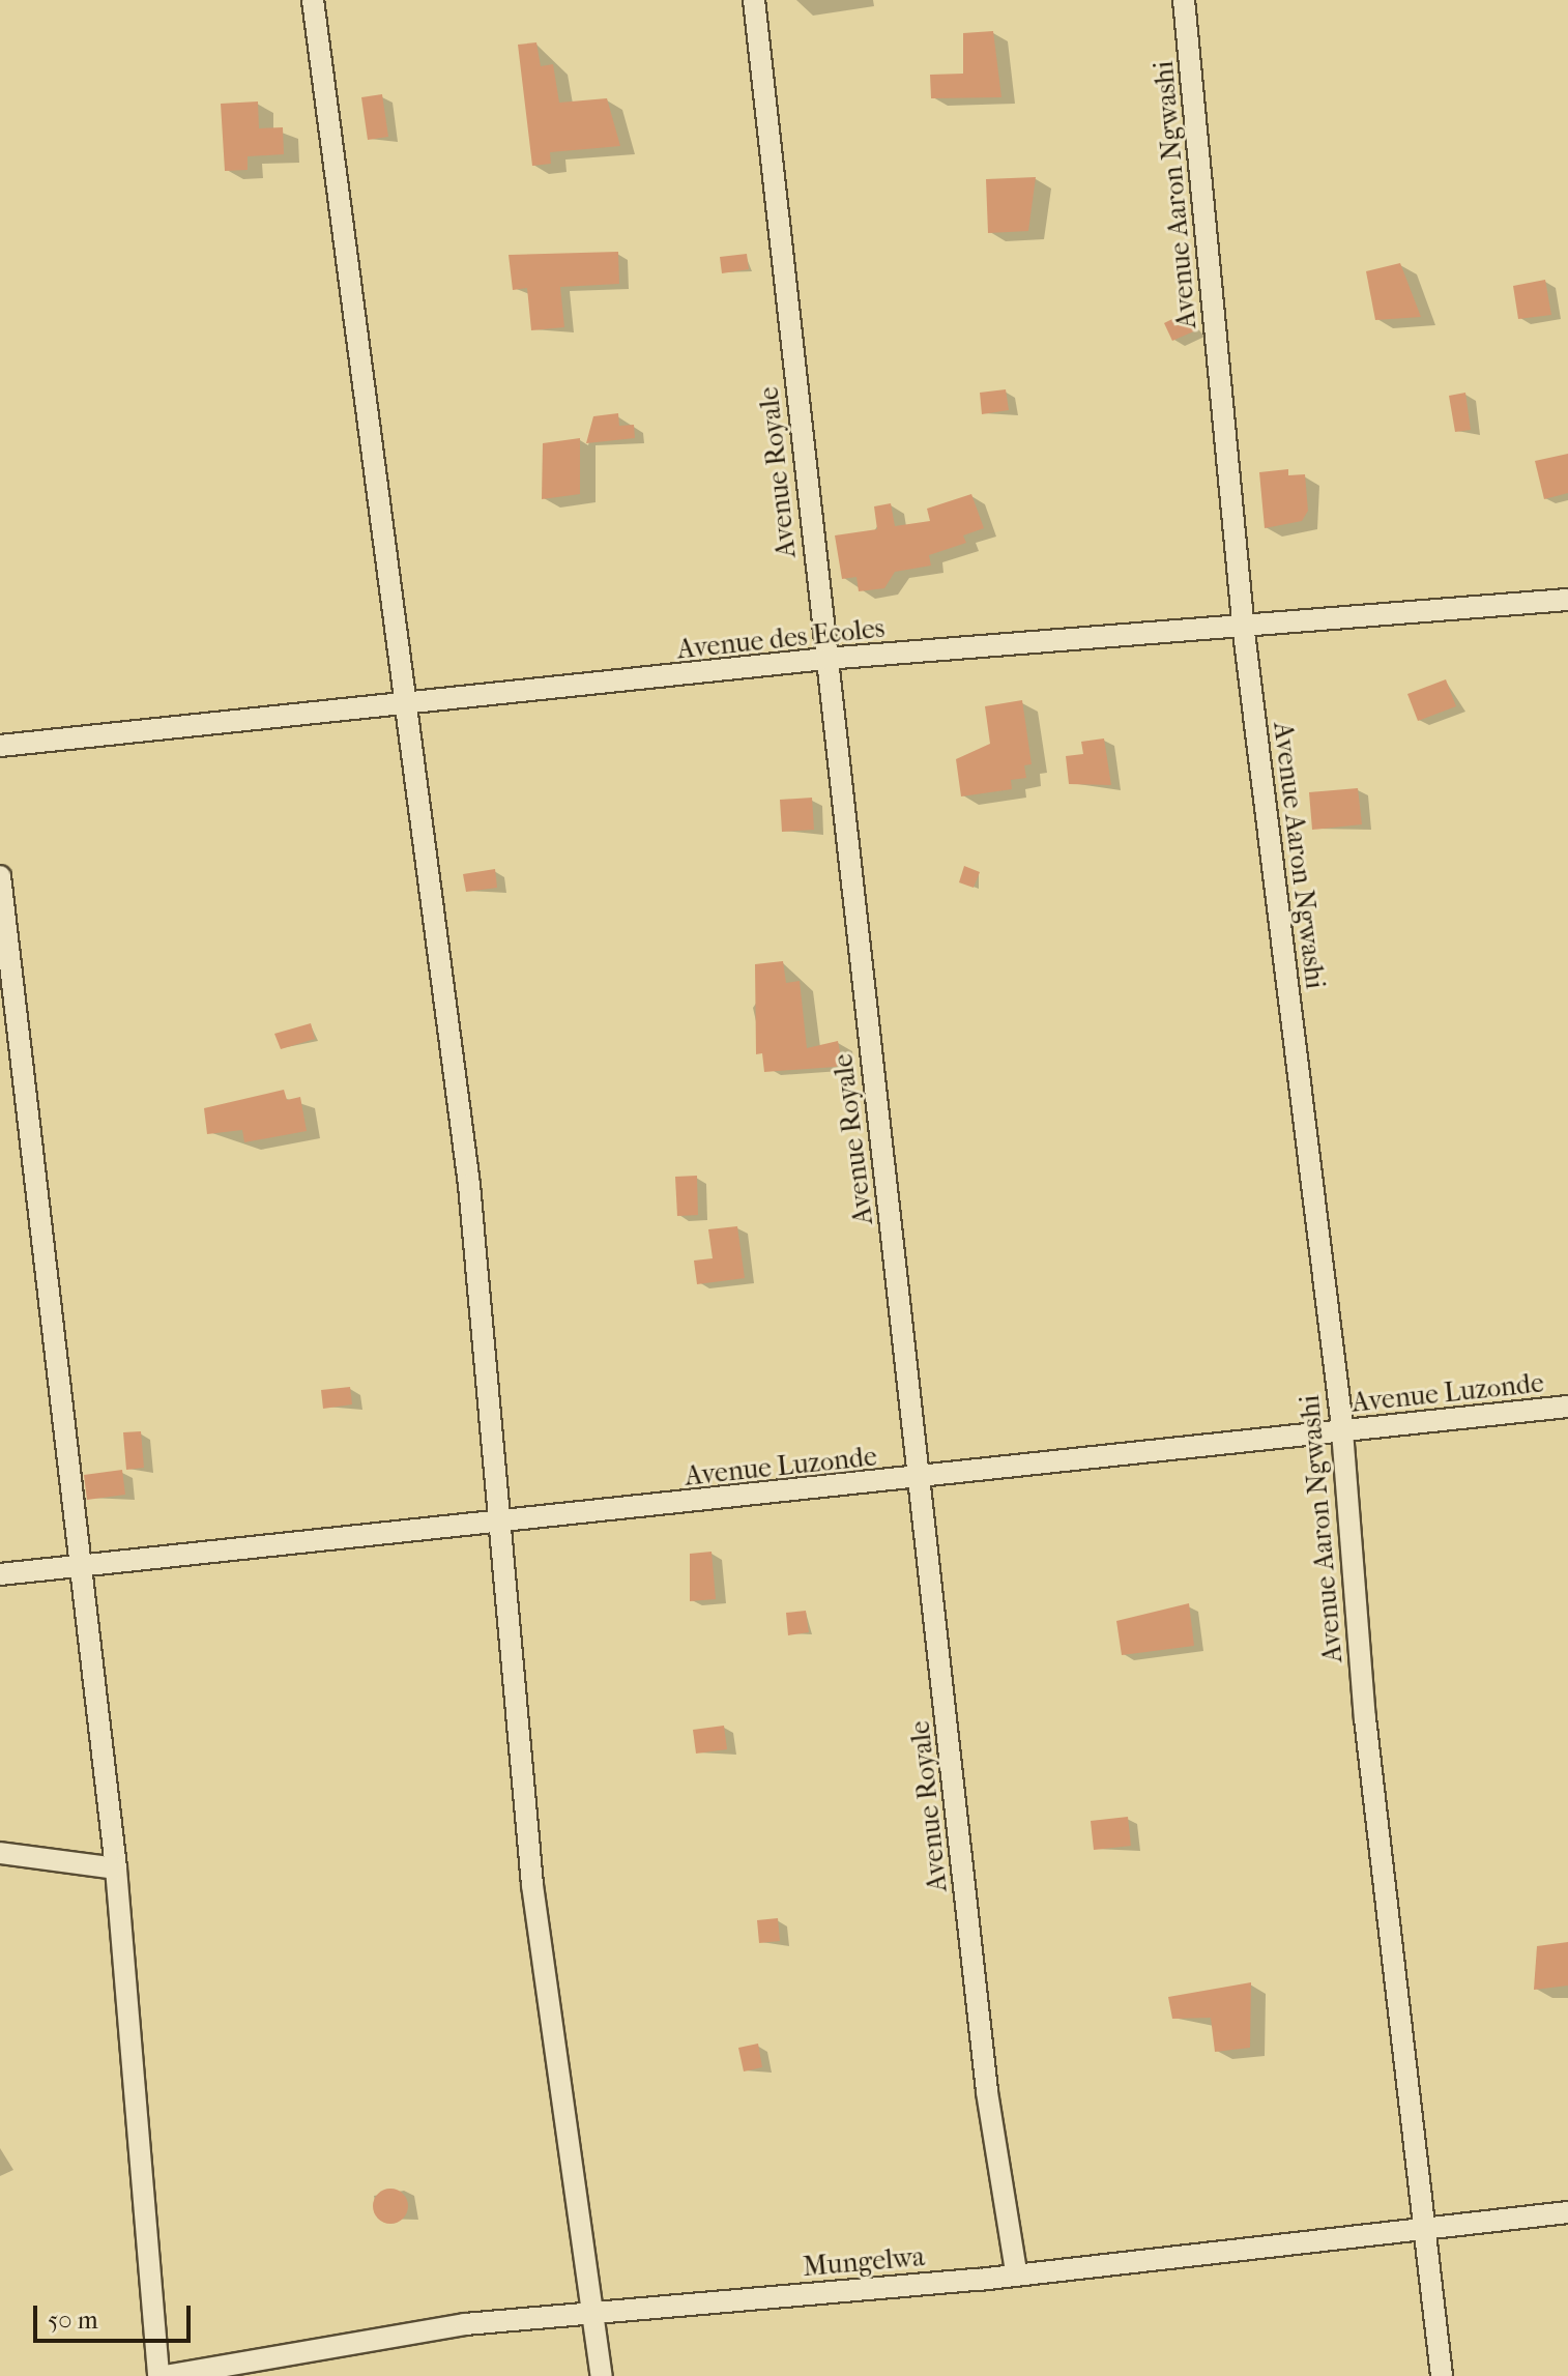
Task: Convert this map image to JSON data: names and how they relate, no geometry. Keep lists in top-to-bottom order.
{
  "streets": {
    "street": [
      "Avenue Aaron Ngwashi",
      "Avenue Royale",
      "Avenue des Ecoles",
      "Avenue Luzonde",
      "Mungelwa"
    ]
  },
  "crossings": [
    ["Avenue Aaron Ngwashi", "Avenue des Ecoles"],
    ["Avenue Aaron Ngwashi", "Avenue Luzonde"],
    ["Avenue Aaron Ngwashi", "Mungelwa"],
    ["Avenue Royale", "Avenue des Ecoles"],
    ["Avenue Royale", "Avenue Luzonde"],
    ["Avenue Royale", "Mungelwa"]
  ],
  "scale_bar": "50 m"
}
